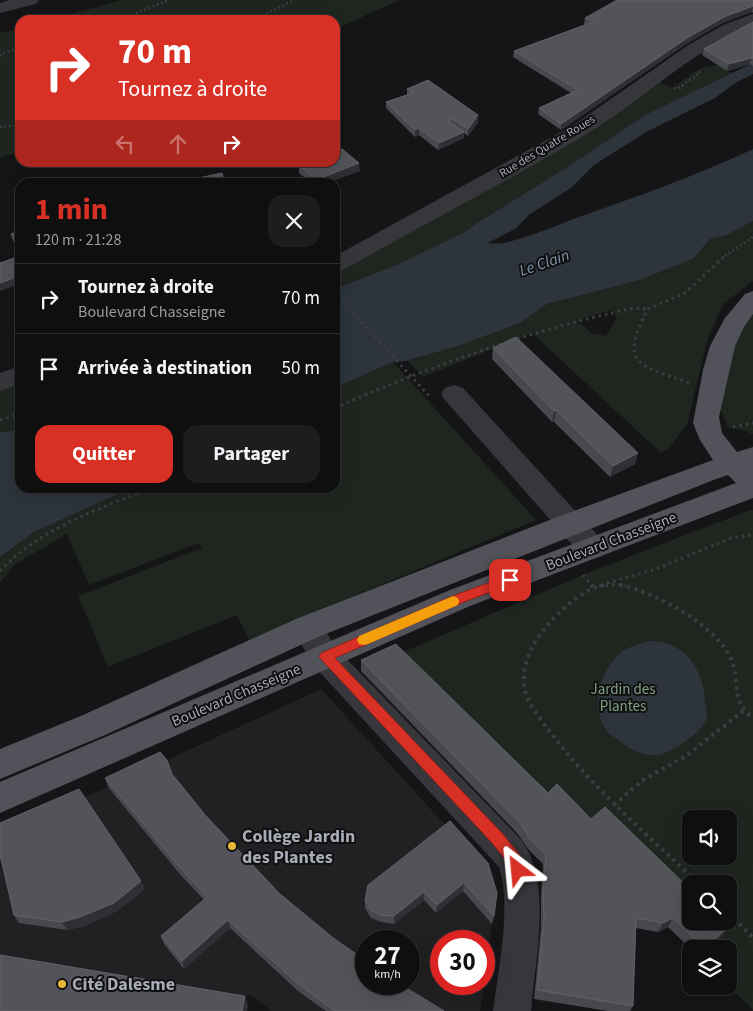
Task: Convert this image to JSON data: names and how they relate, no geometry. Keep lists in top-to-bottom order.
{
  "streets": {
    "main road": ["Boulevard Chasseigne"],
    "street": ["Rue des Quatre Roues"]
  },
  "water": ["Le Clain"],
  "parks": ["Jardin des Plantes"],
  "places": ["Collège Jardin des Plantes", "Cité Dalesme"],
  "page": {
    "turn": ["70 m", "Tournez à droite"],
    "heading": ["1 min", "120 m · 21:28"],
    "list": [
      {
        "name": "Tournez à droite",
        "note": "Boulevard Chasseigne",
        "value": "70 m"
      },
      {
        "name": "Arrivée à destination",
        "value": "50 m"
      }
    ],
    "buttons": ["Quitter", "Partager"],
    "speed": "27 km/h",
    "limit": "30"
  }
}
